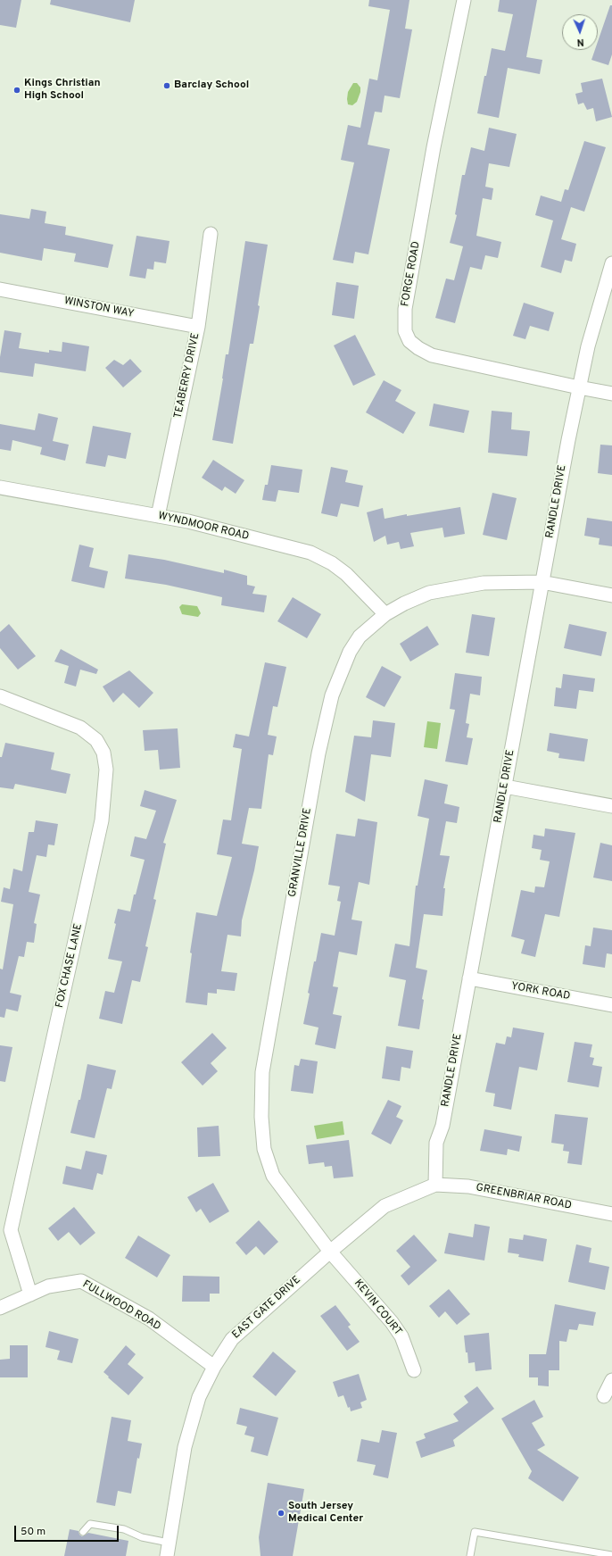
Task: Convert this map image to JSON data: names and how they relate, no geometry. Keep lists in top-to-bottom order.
{
  "streets": {
    "street": [
      "FORGE ROAD",
      "WINSTON WAY",
      "TEABERRY DRIVE",
      "RANDLE DRIVE",
      "WYNDMOOR ROAD",
      "GRANVILLE DRIVE",
      "FOX CHASE LANE",
      "YORK ROAD",
      "GREENBRIAR ROAD",
      "FULLWOOD ROAD",
      "EAST GATE DRIVE",
      "KEVIN COURT"
    ]
  },
  "crossings": [
    ["FORGE ROAD", "RANDLE DRIVE"],
    ["WINSTON WAY", "TEABERRY DRIVE"],
    ["TEABERRY DRIVE", "WYNDMOOR ROAD"],
    ["RANDLE DRIVE", "GRANVILLE DRIVE"],
    ["RANDLE DRIVE", "YORK ROAD"],
    ["RANDLE DRIVE", "GREENBRIAR ROAD"],
    ["RANDLE DRIVE", "EAST GATE DRIVE"],
    ["WYNDMOOR ROAD", "GRANVILLE DRIVE"],
    ["GRANVILLE DRIVE", "EAST GATE DRIVE"],
    ["GRANVILLE DRIVE", "KEVIN COURT"],
    ["FOX CHASE LANE", "FULLWOOD ROAD"],
    ["GREENBRIAR ROAD", "EAST GATE DRIVE"],
    ["FULLWOOD ROAD", "EAST GATE DRIVE"],
    ["EAST GATE DRIVE", "KEVIN COURT"]
  ],
  "places": ["Barclay School", "Kings Christian High School", "South Jersey Medical Center"],
  "scale_bar": "50 m",
  "north": "bottom"
}
